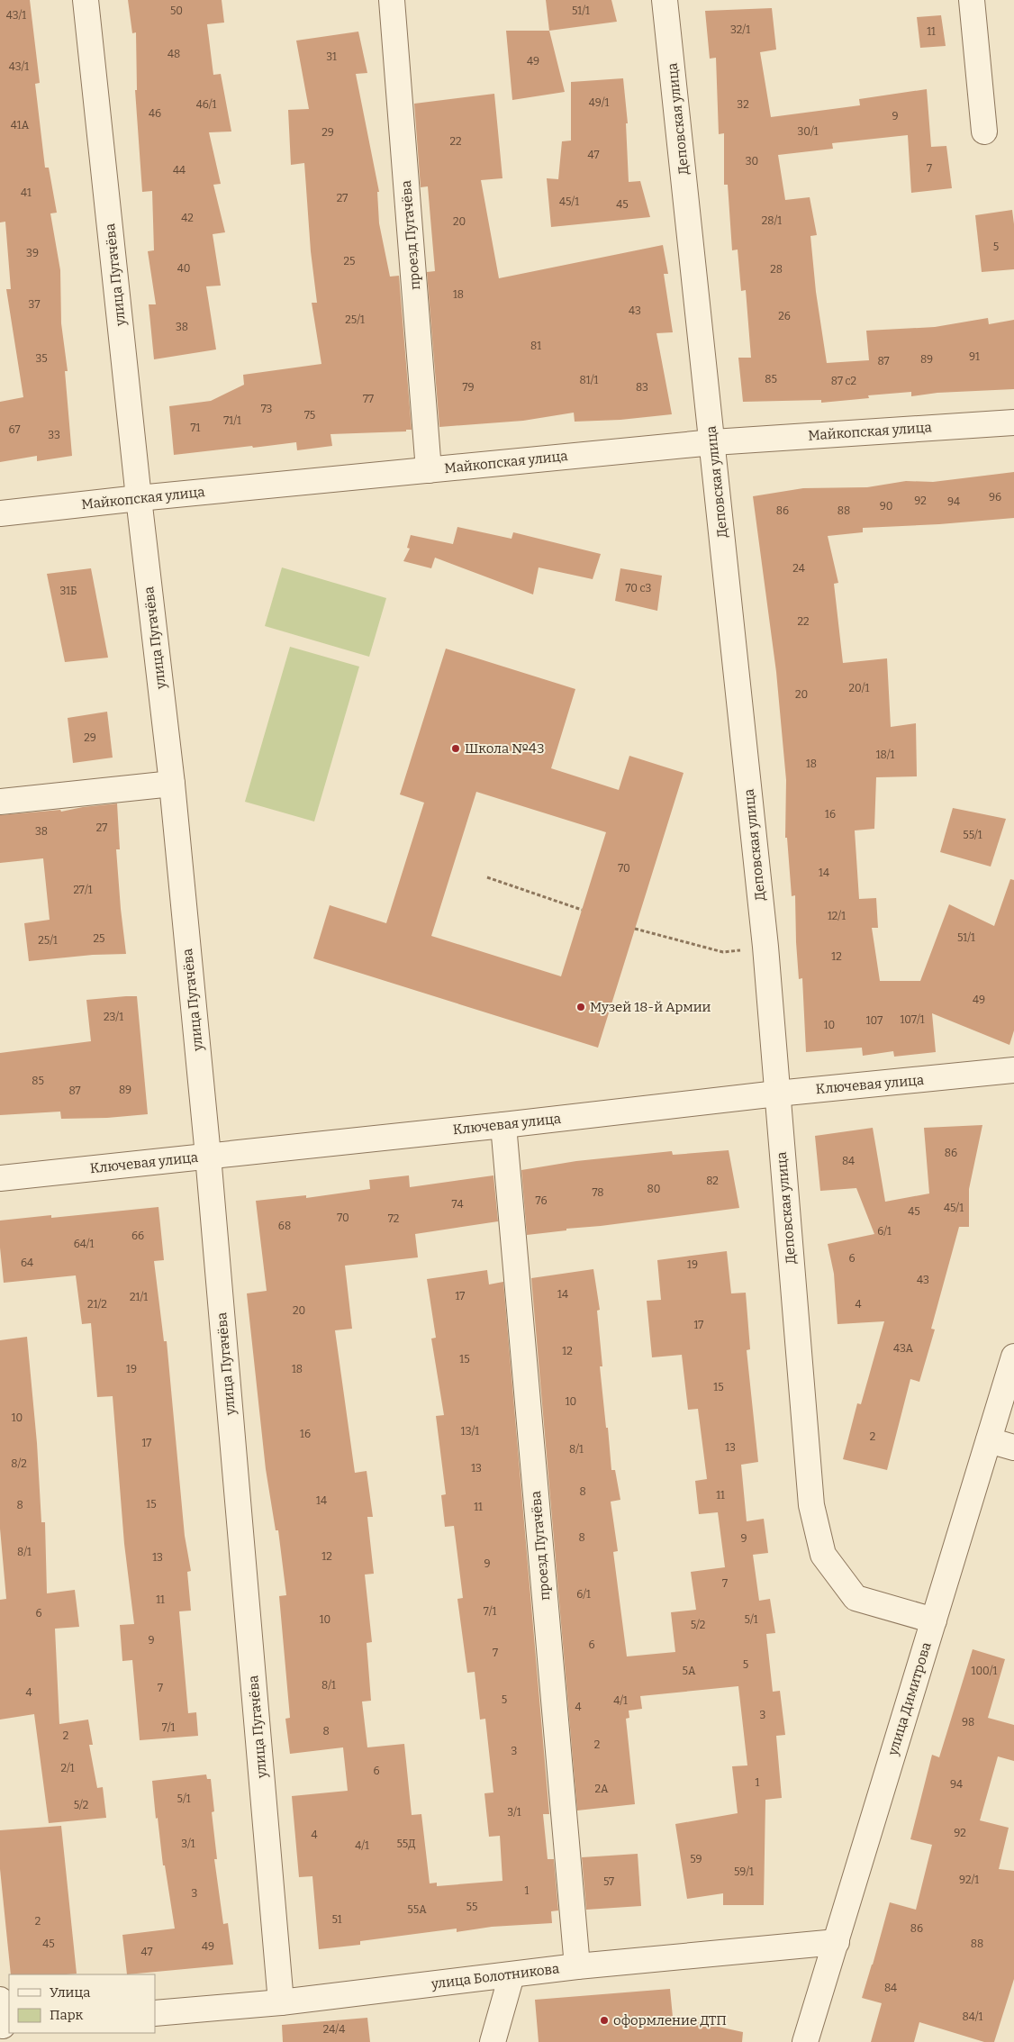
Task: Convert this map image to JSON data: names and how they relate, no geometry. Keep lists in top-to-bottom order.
{
  "streets": {
    "street": [
      "Деповская улица",
      "проезд Пугачёва",
      "улица Пугачёва",
      "Майкопская улица",
      "Ключевая улица",
      "улица Димитрова",
      "улица Болотникова"
    ]
  },
  "crossings": [
    ["Деповская улица", "Майкопская улица"],
    ["Деповская улица", "Ключевая улица"],
    ["Деповская улица", "улица Димитрова"],
    ["проезд Пугачёва", "Майкопская улица"],
    ["проезд Пугачёва", "Ключевая улица"],
    ["проезд Пугачёва", "улица Болотникова"],
    ["улица Пугачёва", "Майкопская улица"],
    ["улица Пугачёва", "Ключевая улица"],
    ["улица Пугачёва", "улица Болотникова"],
    ["улица Димитрова", "улица Болотникова"]
  ],
  "places": ["Школа №43", "Музей 18-й Армии", "оформление ДТП"],
  "house_numbers": [
    "50",
    "51/1",
    "43/1",
    "32/1",
    "11",
    "48",
    "31",
    "49",
    "43/1",
    "49/1",
    "46/1",
    "32",
    "46",
    "9",
    "41А",
    "30/1",
    "29",
    "22",
    "47",
    "30",
    "7",
    "44",
    "41",
    "27",
    "45/1",
    "45",
    "42",
    "28/1",
    "20",
    "5",
    "39",
    "25",
    "40",
    "28",
    "18",
    "37",
    "43",
    "26",
    "25/1",
    "38",
    "81",
    "91",
    "35",
    "89",
    "87",
    "85",
    "81/1",
    "87 с2",
    "79",
    "83",
    "77",
    "73",
    "75",
    "71/1",
    "71",
    "67",
    "33",
    "96",
    "92",
    "94",
    "90",
    "86",
    "88",
    "24",
    "70 с3",
    "31Б",
    "22",
    "20/1",
    "20",
    "29",
    "18/1",
    "18",
    "16",
    "27",
    "38",
    "55/1",
    "70",
    "14",
    "27/1",
    "12/1",
    "51/1",
    "25",
    "25/1",
    "12",
    "49",
    "23/1",
    "107/1",
    "107",
    "10",
    "85",
    "89",
    "87",
    "86",
    "84",
    "82",
    "80",
    "78",
    "76",
    "74",
    "45/1",
    "45",
    "70",
    "72",
    "68",
    "6/1",
    "66",
    "64/1",
    "6",
    "64",
    "19",
    "43",
    "14",
    "17",
    "21/1",
    "21/2",
    "4",
    "20",
    "17",
    "43А",
    "12",
    "15",
    "19",
    "18",
    "15",
    "10",
    "10",
    "13/1",
    "16",
    "2",
    "17",
    "13",
    "8/1",
    "8/2",
    "13",
    "8",
    "11",
    "14",
    "15",
    "8",
    "11",
    "8",
    "9",
    "8/1",
    "12",
    "13",
    "9",
    "7",
    "6/1",
    "11",
    "7/1",
    "6",
    "10",
    "5/1",
    "5/2",
    "9",
    "6",
    "7",
    "5",
    "5А",
    "100/1",
    "8/1",
    "7",
    "4",
    "5",
    "4/1",
    "4",
    "3",
    "98",
    "7/1",
    "8",
    "2",
    "2",
    "3",
    "2/1",
    "6",
    "1",
    "94",
    "2А",
    "5/1",
    "5/2",
    "3/1",
    "92",
    "4",
    "3/1",
    "55Д",
    "4/1",
    "59",
    "59/1",
    "92/1",
    "57",
    "1",
    "3",
    "55",
    "55А",
    "51",
    "2",
    "86",
    "45",
    "88",
    "49",
    "47",
    "84",
    "84/1",
    "24/4"
  ],
  "legend": ["Улица", "Парк"]
}
